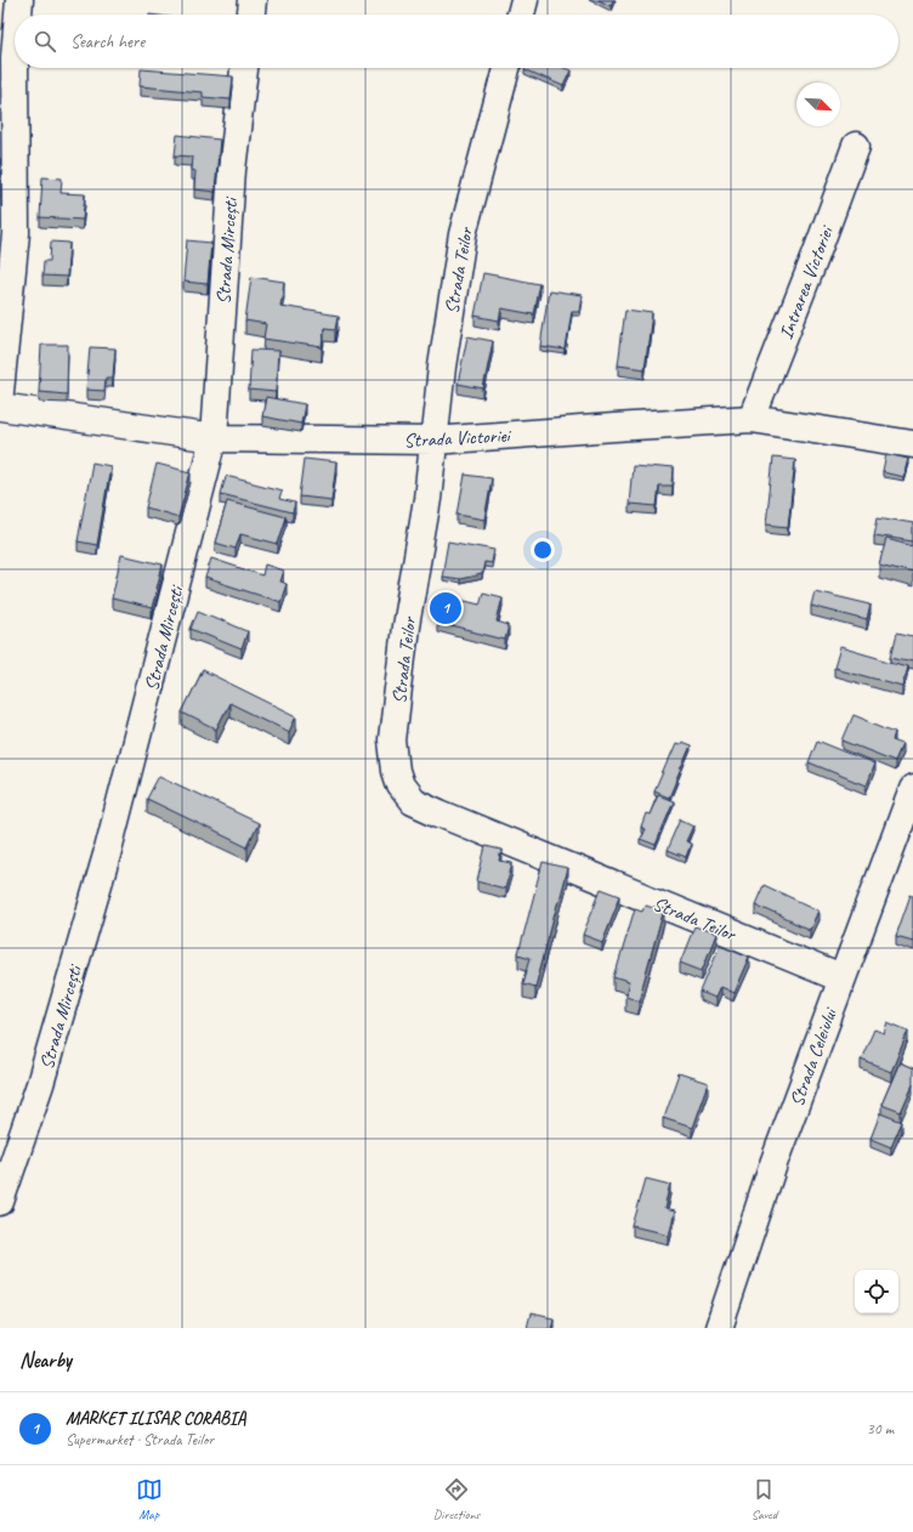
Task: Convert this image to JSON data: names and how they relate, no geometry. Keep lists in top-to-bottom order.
{
  "streets": {
    "street": [
      "Strada Mircești",
      "Strada Teilor",
      "Intrarea Victoriei",
      "Strada Victoriei",
      "Strada Celeiului"
    ]
  },
  "crossings": [
    ["Strada Mircești", "Strada Victoriei"],
    ["Strada Teilor", "Strada Victoriei"],
    ["Strada Teilor", "Strada Celeiului"],
    ["Intrarea Victoriei", "Strada Victoriei"]
  ],
  "north": "bottom right",
  "page": {
    "search": "Search here",
    "pins": "1",
    "heading": "Nearby",
    "list": [
      {
        "mark": "1",
        "name": "MARKET ILISAR CORABIA",
        "note": "Supermarket · Strada Teilor",
        "value": "30 m"
      }
    ],
    "nav": ["Map", "Directions", "Saved"]
  }
}
